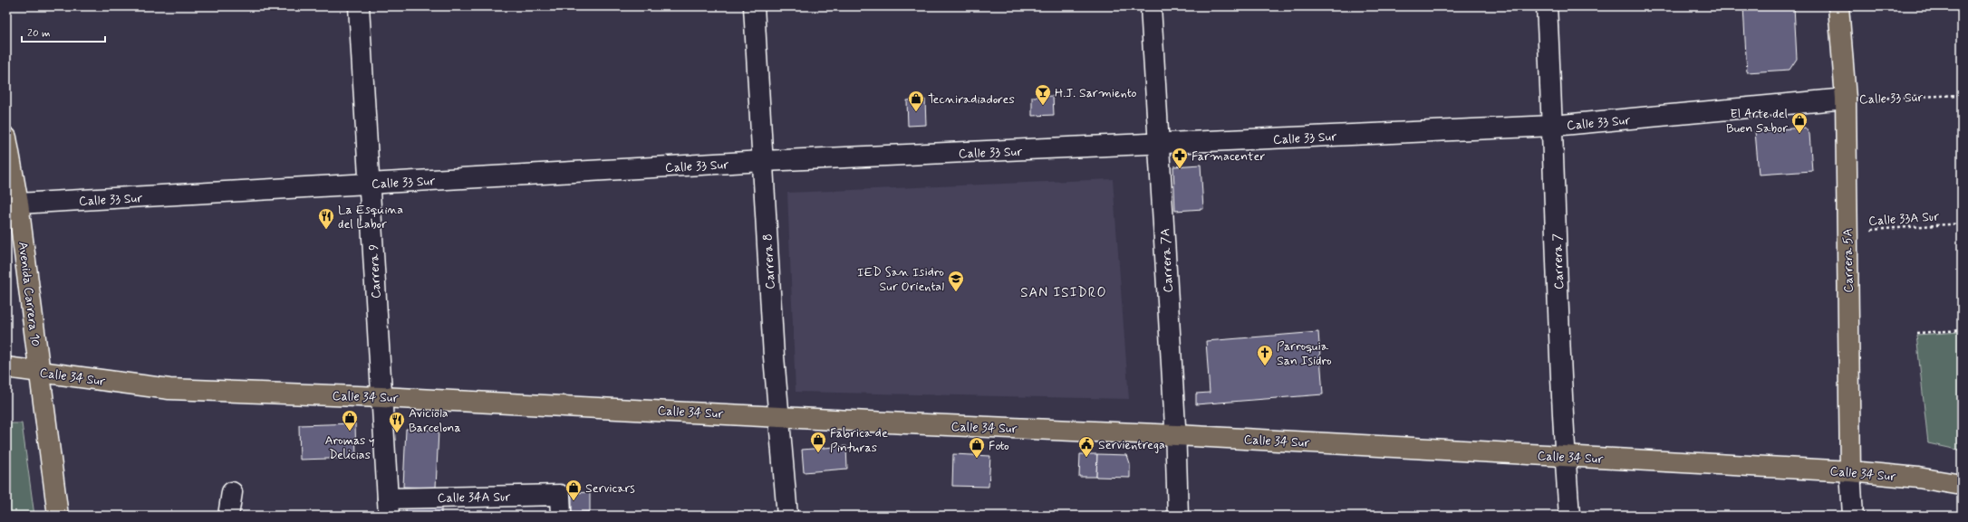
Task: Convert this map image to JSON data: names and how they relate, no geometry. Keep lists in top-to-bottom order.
{
  "streets": {
    "main road": ["Carrera 5A", "Avenida Carrera 10", "Calle 34 Sur"],
    "street": [
      "Calle 33 Sur",
      "Carrera 7A",
      "Carrera 8",
      "Carrera 7",
      "Carrera 9",
      "Calle 34A Sur"
    ],
    "path": ["Calle 33A Sur"]
  },
  "crossings": [
    ["Calle 33 Sur", "Carrera 7A"],
    ["Calle 33 Sur", "Carrera 5A"],
    ["Calle 33 Sur", "Carrera 8"],
    ["Calle 33 Sur", "Carrera 7"],
    ["Calle 33 Sur", "Carrera 9"],
    ["Calle 33 Sur", "Avenida Carrera 10"],
    ["Calle 33A Sur", "Carrera 5A"],
    ["Carrera 7A", "Calle 34 Sur"],
    ["Carrera 5A", "Calle 34 Sur"],
    ["Carrera 8", "Calle 34 Sur"],
    ["Carrera 7", "Calle 34 Sur"],
    ["Carrera 9", "Calle 34 Sur"],
    ["Carrera 9", "Calle 34A Sur"],
    ["Avenida Carrera 10", "Calle 34 Sur"]
  ],
  "districts": ["SAN ISIDRO"],
  "places": {
    "bar": ["H.J. Sarmiento"],
    "shop": [
      "Tecniradiadores",
      "El Arte del Buen Sabor",
      "Aromas y Delicias",
      "Fabrica de Pinturas",
      "Foto",
      "Servicars"
    ],
    "pharmacy": ["Farmacenter"],
    "restaurant": ["La Esquina del Labor", "Aviciola Barcelona"],
    "school or university": ["IED San Isidro Sur Oriental"],
    "church": ["Parroquia San Isidro"],
    "public building": ["Servientrega"]
  },
  "scale_bar": "20 m"
}
